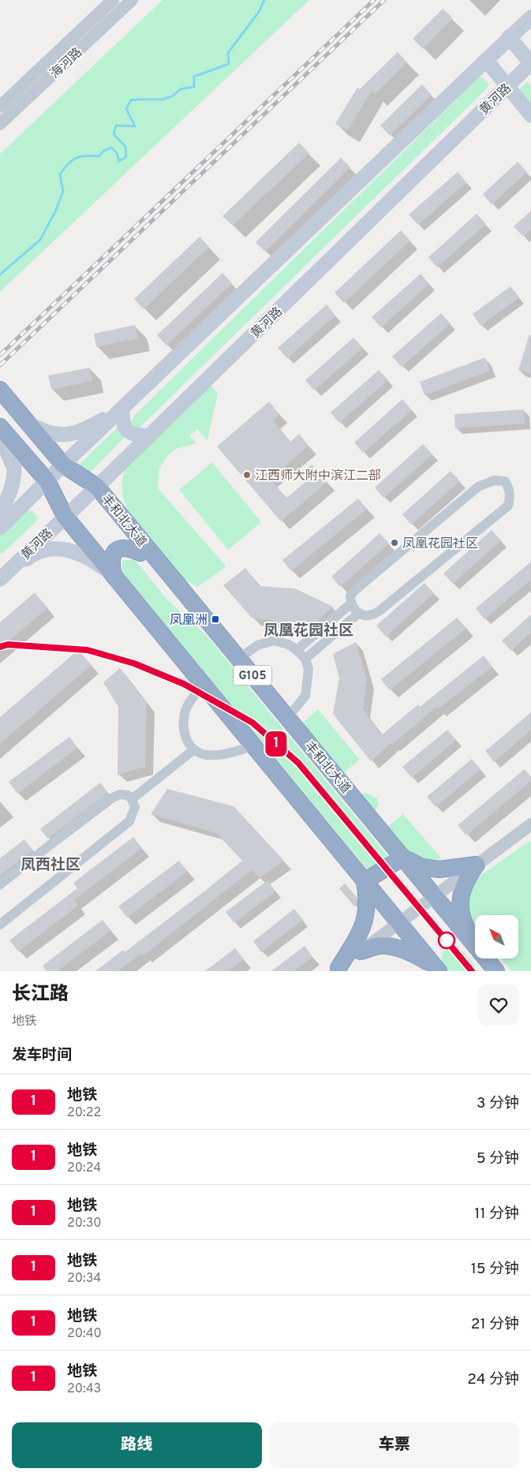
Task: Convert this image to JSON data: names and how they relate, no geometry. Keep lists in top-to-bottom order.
{
  "streets": {
    "highway": ["丰和北大道", "G105"],
    "main road": ["黄河路"],
    "street": ["海河路"]
  },
  "crossings": [
    ["黄河路", "丰和北大道"]
  ],
  "districts": ["凤凰花园社区", "凤西社区"],
  "places": {
    "other": ["江西师大附中滨江二部", "凤凰花园社区"],
    "transit": ["凤凰洲"]
  },
  "lines": ["metro line 1"],
  "north": "top left",
  "page": {
    "on_map": "1",
    "heading": [
      ["长江路", "地铁"],
      "发车时间"
    ],
    "list": [
      {
        "mark": "1",
        "name": "地铁",
        "note": "20:22",
        "value": "3 分钟"
      },
      {
        "mark": "1",
        "name": "地铁",
        "note": "20:24",
        "value": "5 分钟"
      },
      {
        "mark": "1",
        "name": "地铁",
        "note": "20:30",
        "value": "11 分钟"
      },
      {
        "mark": "1",
        "name": "地铁",
        "note": "20:34",
        "value": "15 分钟"
      },
      {
        "mark": "1",
        "name": "地铁",
        "note": "20:40",
        "value": "21 分钟"
      },
      {
        "mark": "1",
        "name": "地铁",
        "note": "20:43",
        "value": "24 分钟"
      }
    ],
    "buttons": ["路线", "车票"]
  }
}
